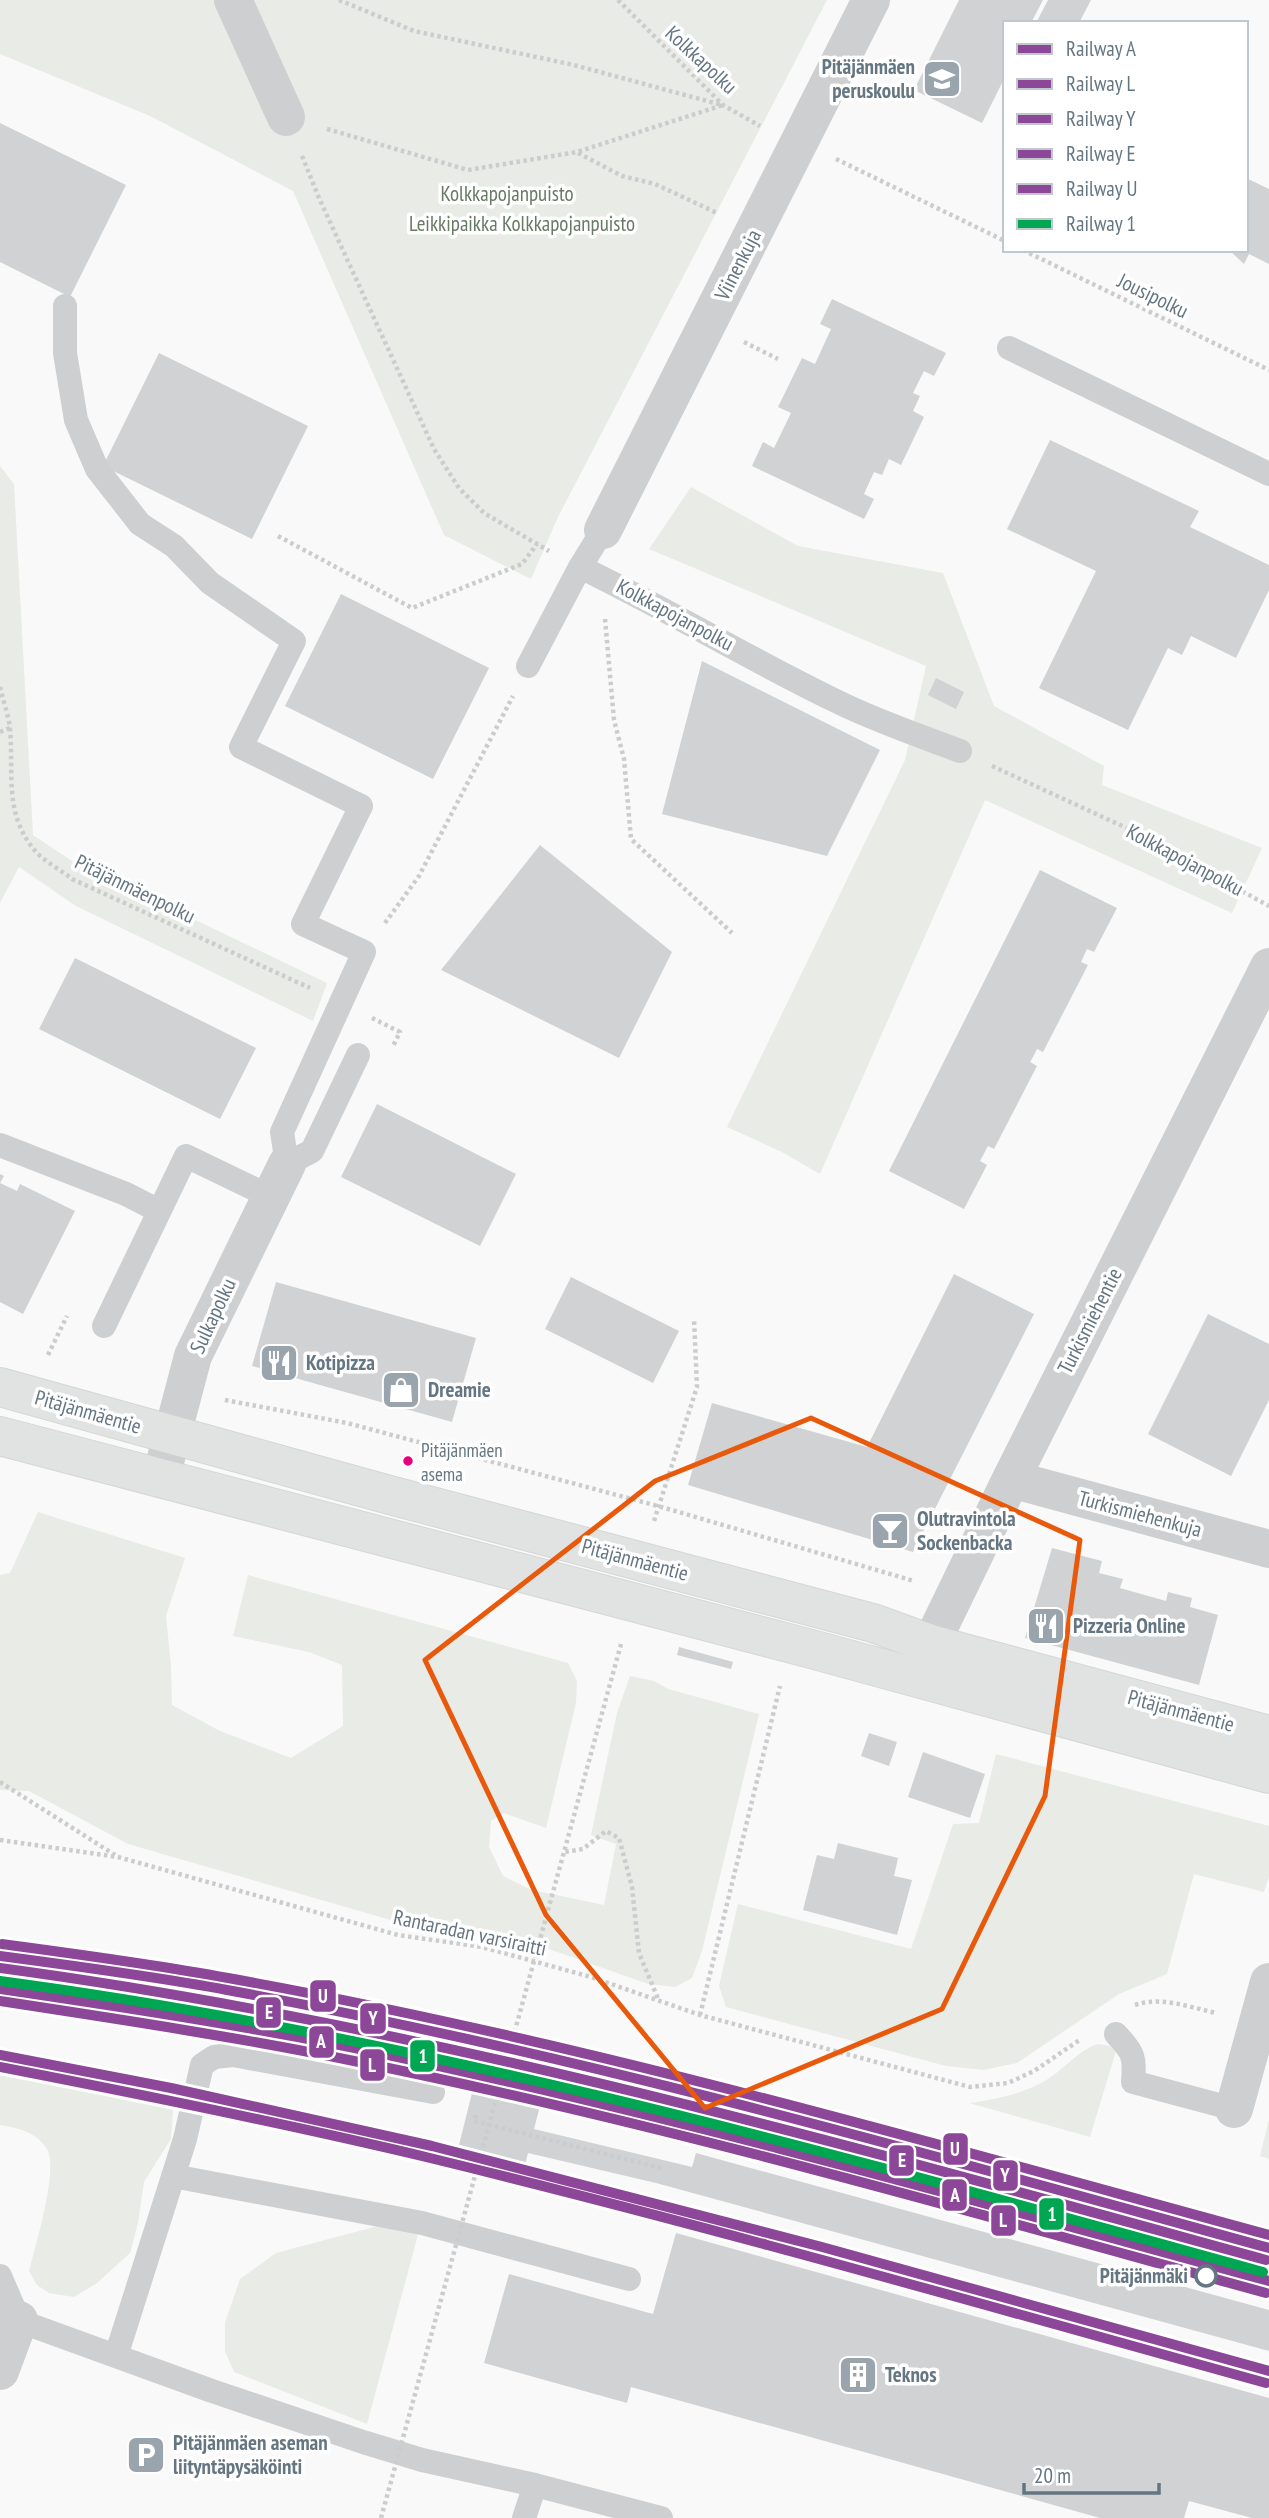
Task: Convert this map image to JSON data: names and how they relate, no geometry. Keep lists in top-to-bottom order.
{
  "streets": {
    "main road": ["Pitäjänmäentie"],
    "street": [
      "Viinenkuja",
      "Sulkapolku",
      "Turkismiehentie",
      "Turkismiehenkuja"
    ],
    "lane": ["Kolkkapojanpolku"],
    "path": [
      "Kolkkapolku",
      "Jousipolku",
      "Pitäjänmäenpolku",
      "Rantaradan varsiraitti"
    ]
  },
  "crossings": [
    ["Sulkapolku", "Pitäjänmäentie"],
    ["Turkismiehentie", "Pitäjänmäentie"],
    ["Turkismiehentie", "Turkismiehenkuja"]
  ],
  "parks": ["Kolkkapojanpuisto", "Leikkipaikka Kolkkapojanpuisto"],
  "places": {
    "school or university": ["Pitäjänmäen peruskoulu"],
    "restaurant": ["Kotipizza", "Pizzeria Online"],
    "shop": ["Dreamie"],
    "other": ["Pitäjänmäen asema", "Pitäjänmäki"],
    "bar": ["Olutravintola Sockenbacka"],
    "building": ["Teknos"],
    "parking": ["Pitäjänmäen aseman liityntäpysäköinti"]
  },
  "lines": [
    "rail line U",
    "rail line Y",
    "rail line E",
    "rail line 1",
    "rail line A",
    "rail line L"
  ],
  "legend": [
    "Railway A",
    "Railway L",
    "Railway Y",
    "Railway E",
    "Railway U",
    "Railway 1"
  ],
  "scale_bar": "20 m"
}
